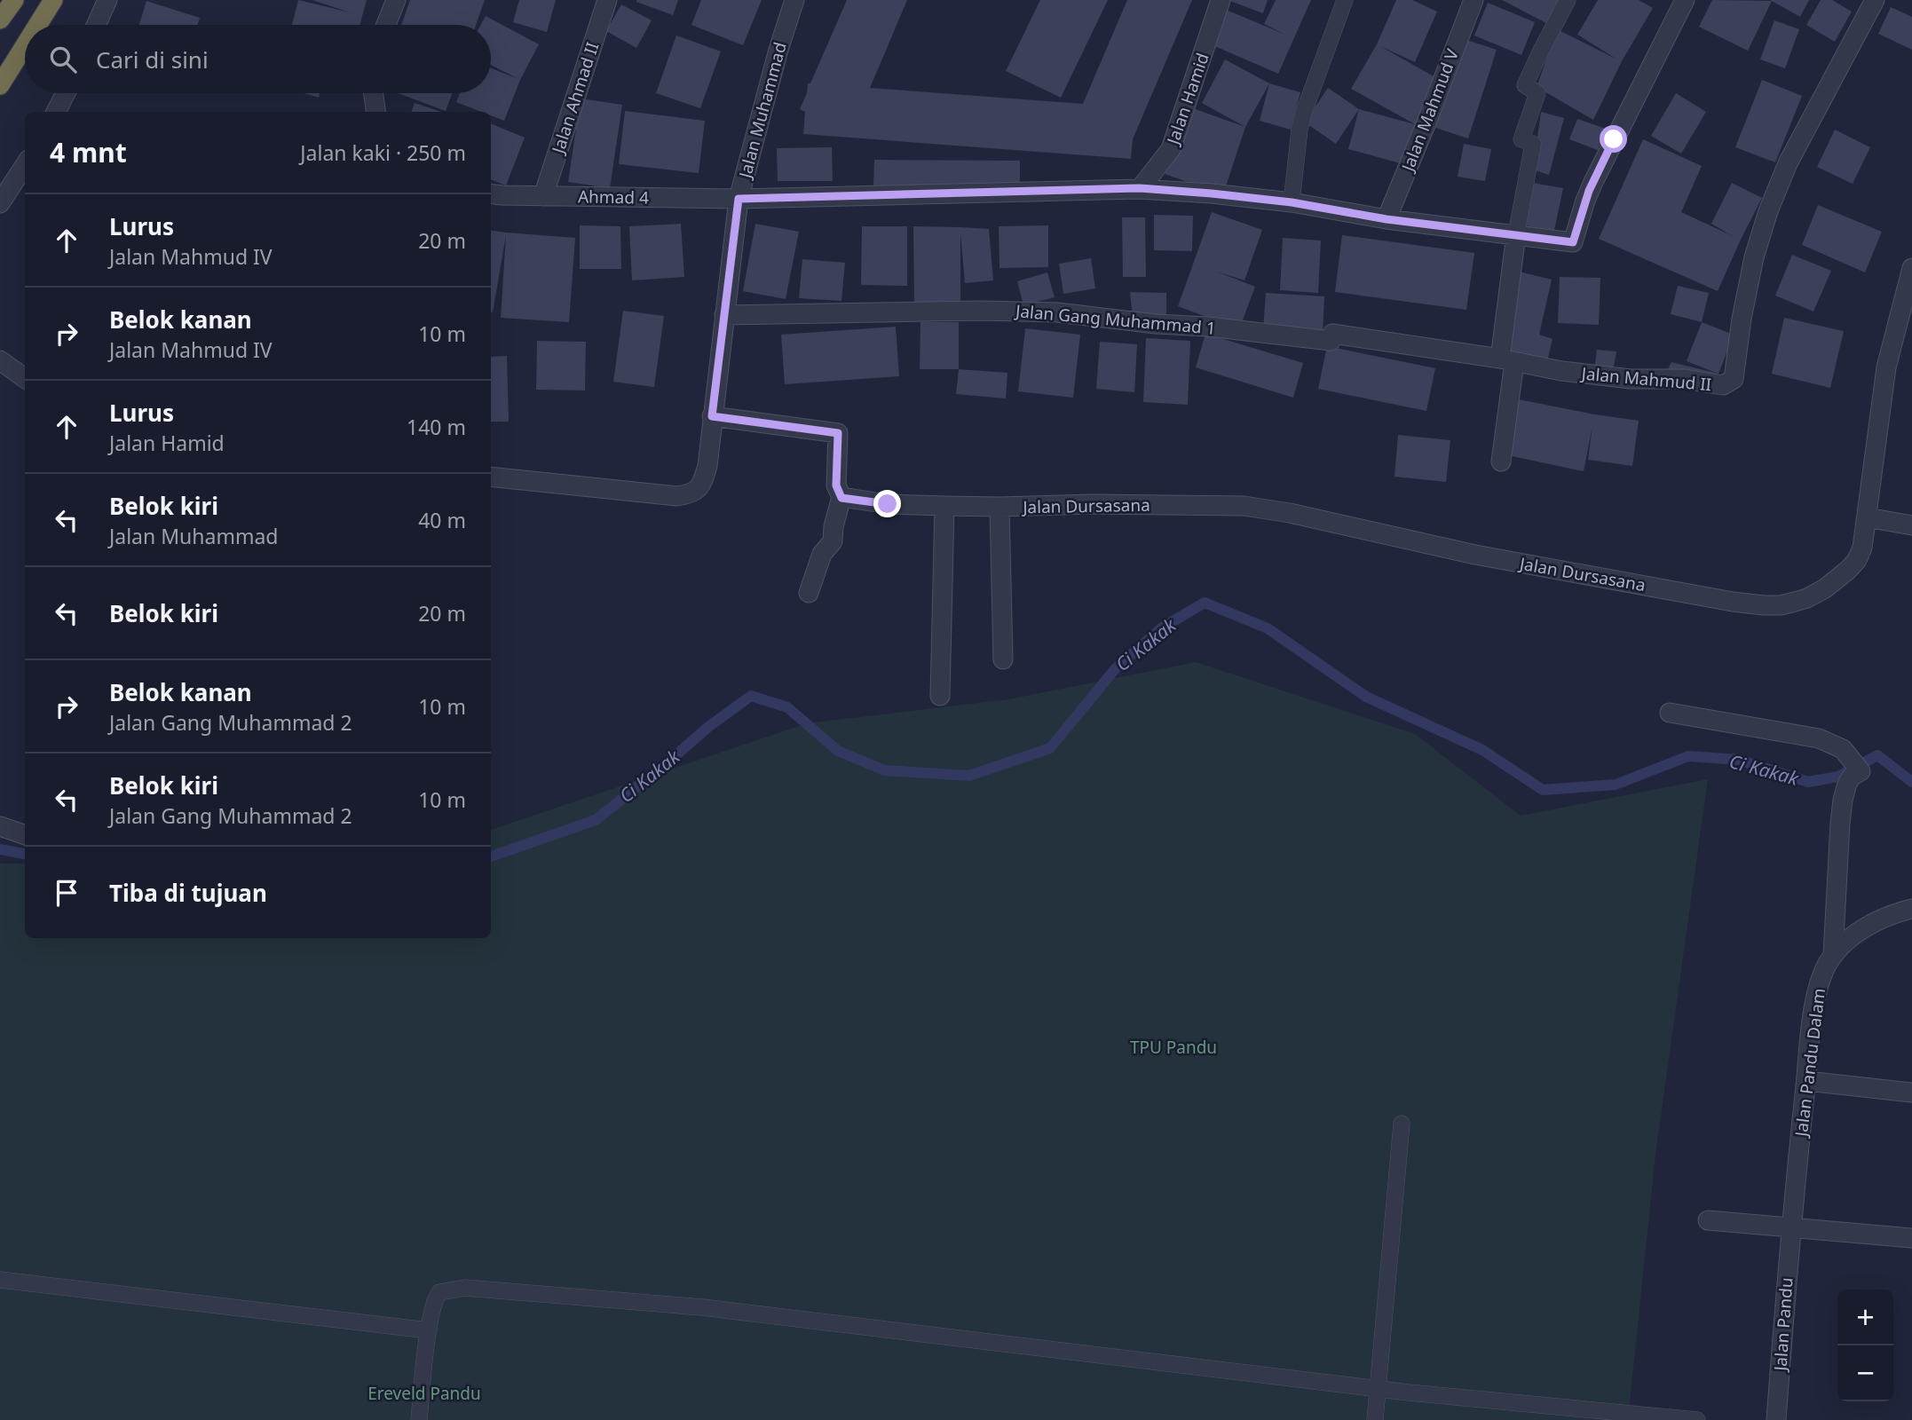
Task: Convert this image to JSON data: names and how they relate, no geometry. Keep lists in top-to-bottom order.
{
  "streets": {
    "street": [
      "Jalan Ahmad II",
      "Jalan Hamid",
      "Jalan Muhammad",
      "Jalan Mahmud V",
      "Ahmad 4",
      "Jalan Gang Muhammad 1",
      "Jalan Mahmud II",
      "Jalan Dursasana",
      "Jalan Pandu Dalam",
      "Jalan Pandu"
    ]
  },
  "crossings": [
    ["Jalan Ahmad II", "Ahmad 4"],
    ["Jalan Muhammad", "Ahmad 4"],
    ["Jalan Muhammad", "Jalan Gang Muhammad 1"],
    ["Jalan Gang Muhammad 1", "Jalan Mahmud II"],
    ["Jalan Pandu Dalam", "Jalan Pandu"]
  ],
  "water": ["Ci Kakak"],
  "parks": ["TPU Pandu", "Ereveld Pandu"],
  "page": {
    "search": "Cari di sini",
    "heading": ["4 mnt", "Jalan kaki · 250 m"],
    "list": [
      ["Lurus", "Jalan Mahmud IV", "20 m"],
      ["Belok kanan", "Jalan Mahmud IV", "10 m"],
      ["Lurus", "Jalan Hamid", "140 m"],
      ["Belok kiri", "Jalan Muhammad", "40 m"],
      ["Belok kiri", "20 m"],
      ["Belok kanan", "Jalan Gang Muhammad 2", "10 m"],
      ["Belok kiri", "Jalan Gang Muhammad 2", "10 m"],
      "Tiba di tujuan"
    ],
    "map_buttons": ["+", "−"]
  }
}
